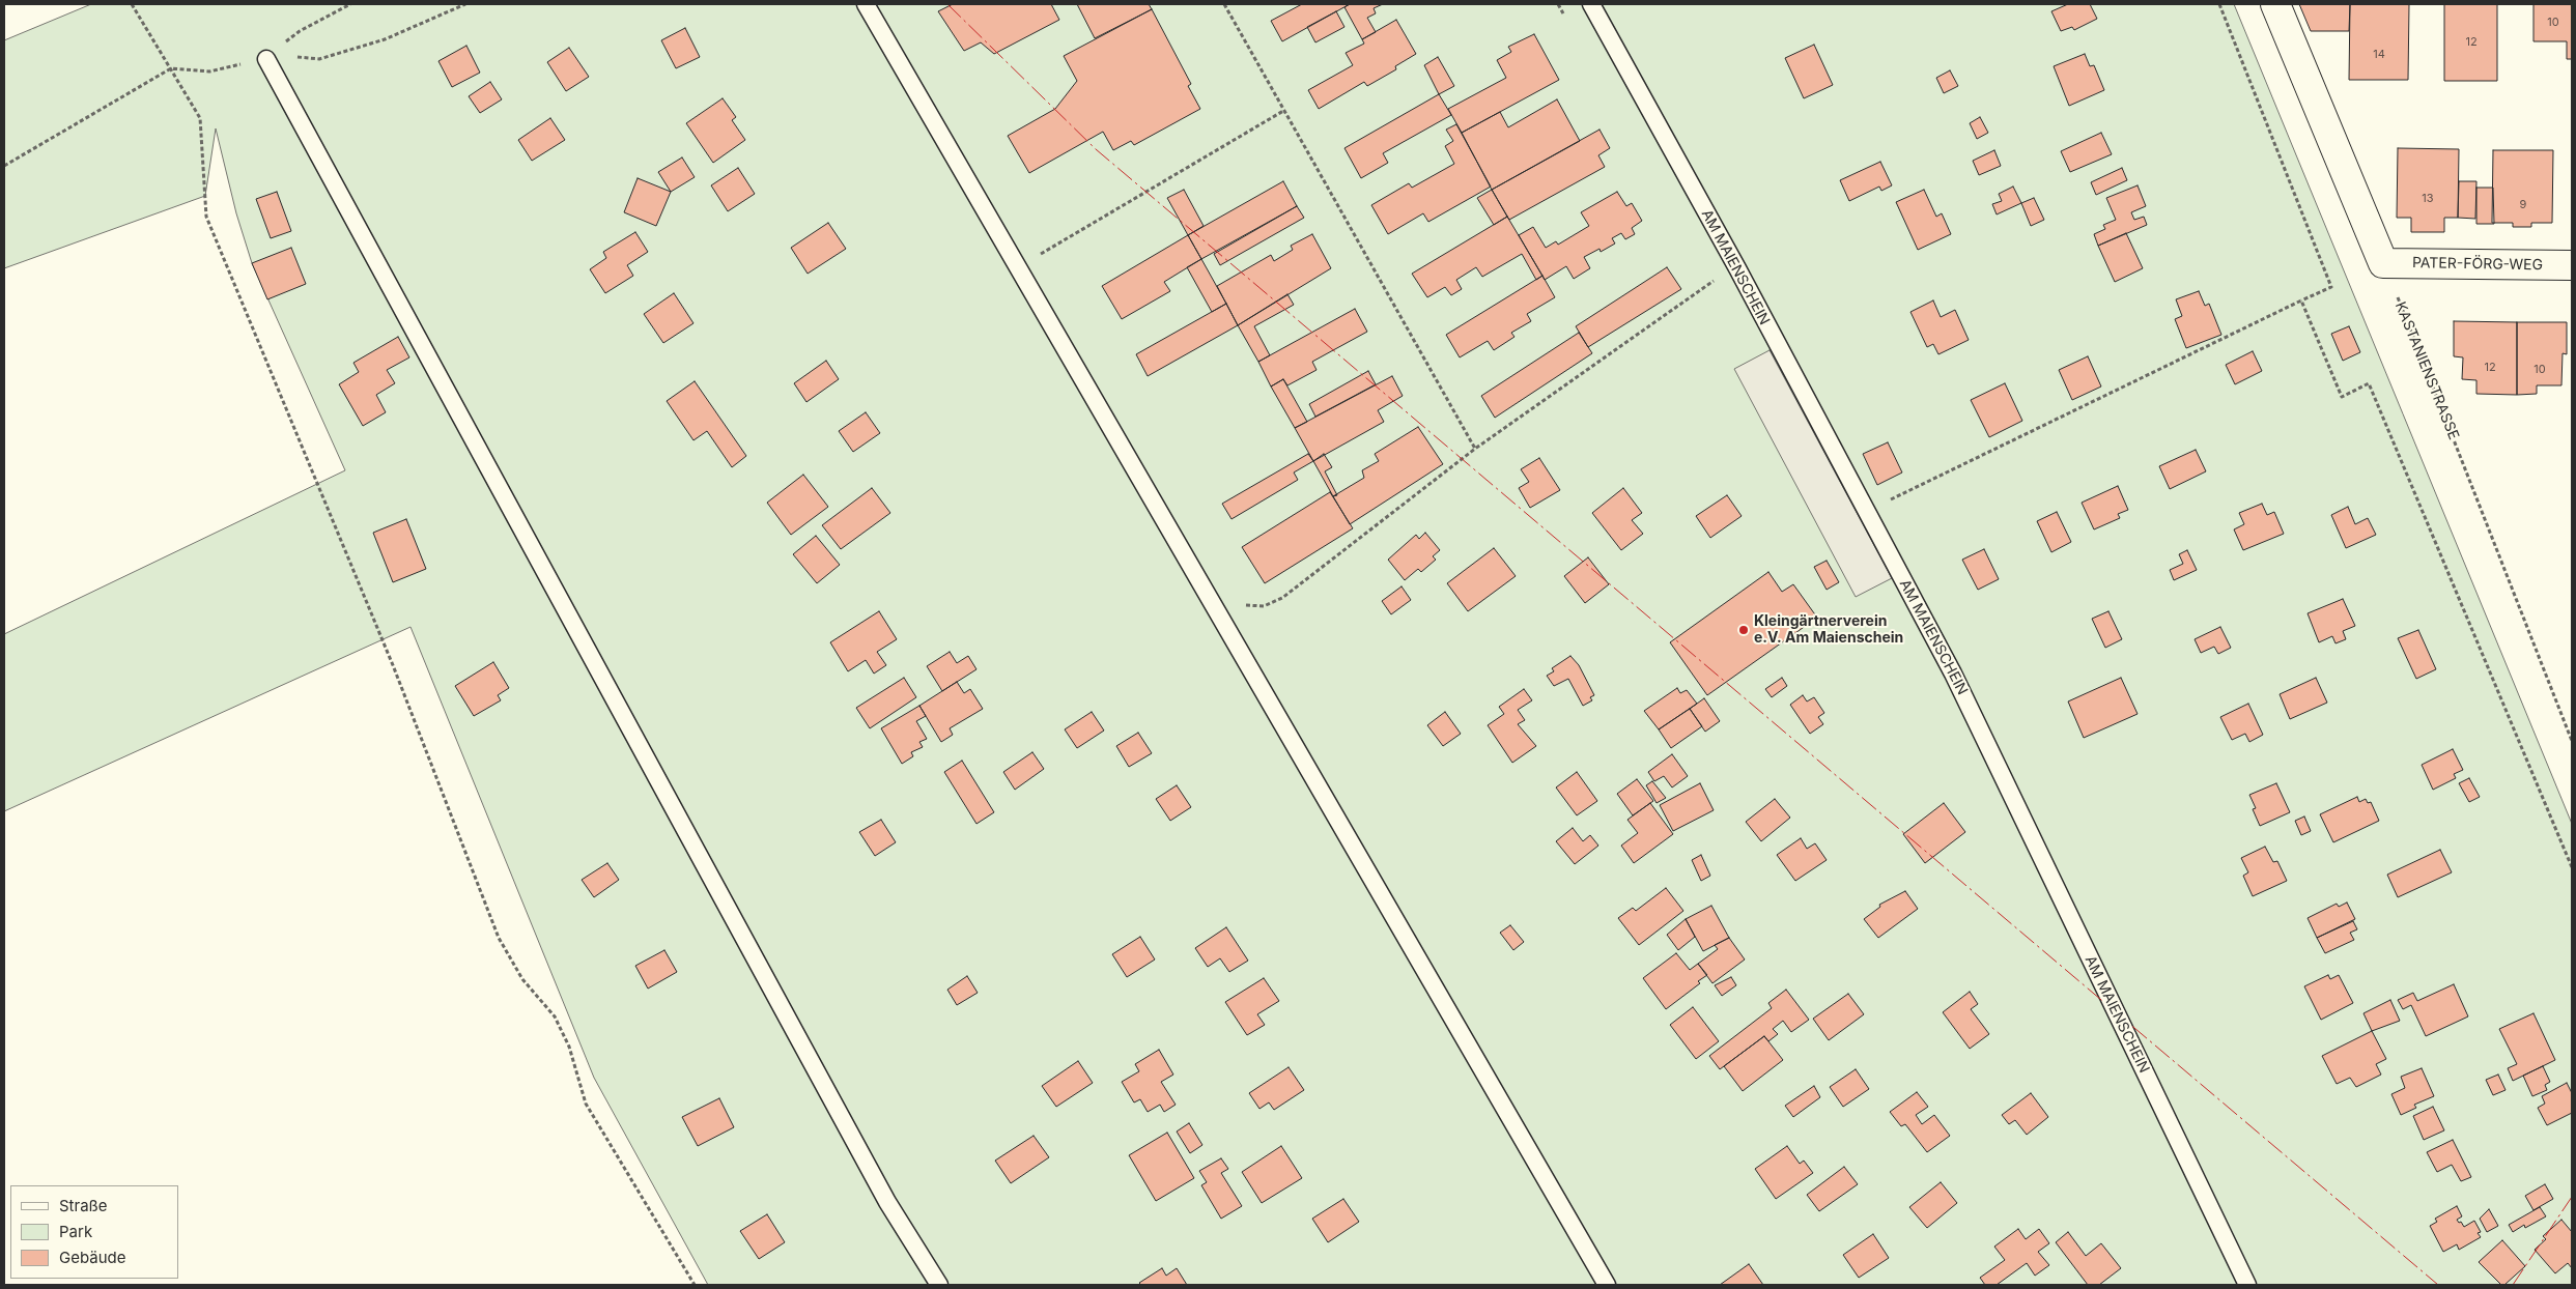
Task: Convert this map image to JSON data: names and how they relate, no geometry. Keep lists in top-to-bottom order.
{
  "streets": {
    "street": ["PATER-FÖRG-WEG"],
    "lane": ["AM MAIENSCHEIN"],
    "path": ["KASTANIENSTRASSE"]
  },
  "crossings": [
    ["PATER-FÖRG-WEG", "KASTANIENSTRASSE"]
  ],
  "places": ["Kleingärtnerverein e.V. Am Maienschein"],
  "house_numbers": [
    "10",
    "12",
    "14",
    "13",
    "9",
    "12",
    "10"
  ],
  "legend": ["Straße", "Park", "Gebäude"]
}
